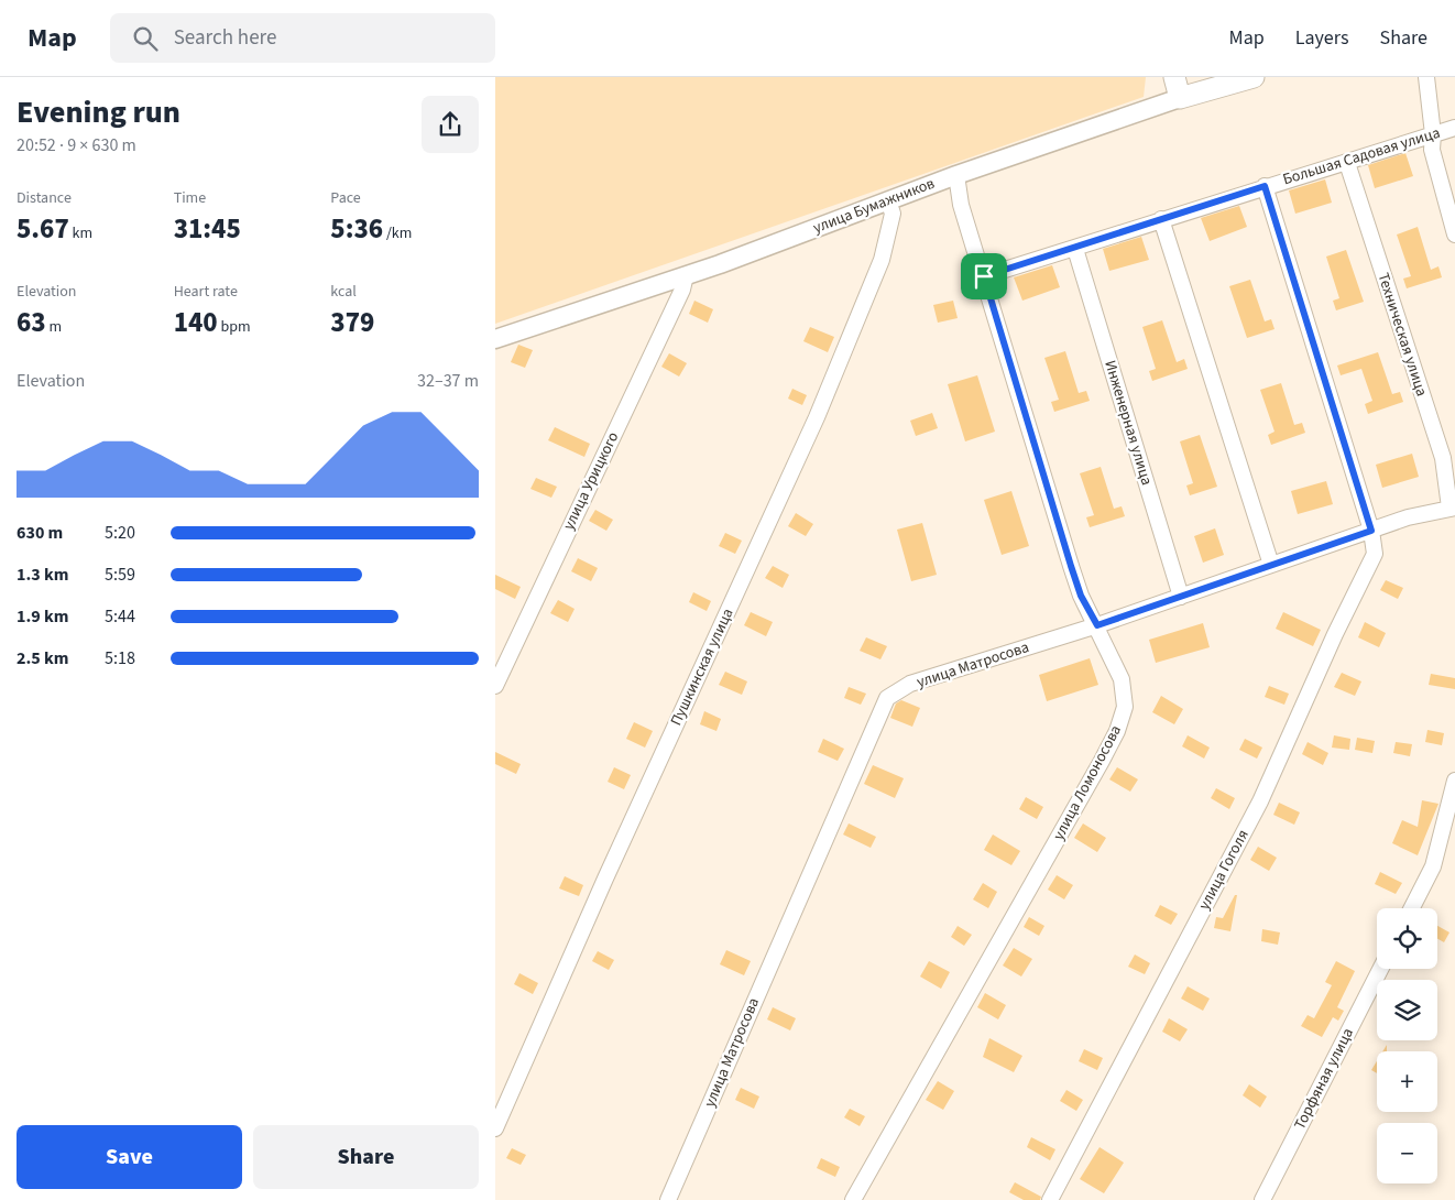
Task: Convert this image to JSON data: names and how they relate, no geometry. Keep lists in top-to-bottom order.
{
  "streets": {
    "main road": ["улица Бумажников"],
    "street": [
      "Большая Садовая улица",
      "Техническая улица",
      "Инженерная улица",
      "улица Урицкого",
      "улица Матросова",
      "Пушкинская улица",
      "улица Ломоносова",
      "улица Гоголя",
      "Торфяная улица"
    ]
  },
  "crossings": [
    ["Большая Садовая улица", "Техническая улица"],
    ["Большая Садовая улица", "Инженерная улица"],
    ["Большая Садовая улица", "улица Ломоносова"],
    ["улица Бумажников", "улица Урицкого"],
    ["улица Бумажников", "Пушкинская улица"],
    ["улица Бумажников", "улица Ломоносова"],
    ["Техническая улица", "улица Матросова"],
    ["Инженерная улица", "улица Матросова"],
    ["улица Матросова", "улица Ломоносова"],
    ["улица Матросова", "улица Гоголя"]
  ],
  "page": {
    "header": "Map",
    "search": "Search here",
    "nav": ["Map", "Layers", "Share"],
    "heading": ["Evening run", "20:52 · 9 × 630 m"],
    "stats": [
      ["Distance", "5.67 km"],
      ["Time", "31:45"],
      ["Pace", "5:36 /km"],
      ["Elevation", "63 m"],
      ["Heart rate", "140 bpm"],
      ["kcal", "379"]
    ],
    "chart": ["Elevation", "32–37 m"],
    "list": [
      {
        "name": "630 m",
        "note": "5:20"
      },
      {
        "name": "1.3 km",
        "note": "5:59"
      },
      {
        "name": "1.9 km",
        "note": "5:44"
      },
      {
        "name": "2.5 km",
        "note": "5:18"
      }
    ],
    "map_buttons": ["+", "−"],
    "buttons": ["Save", "Share"]
  }
}
